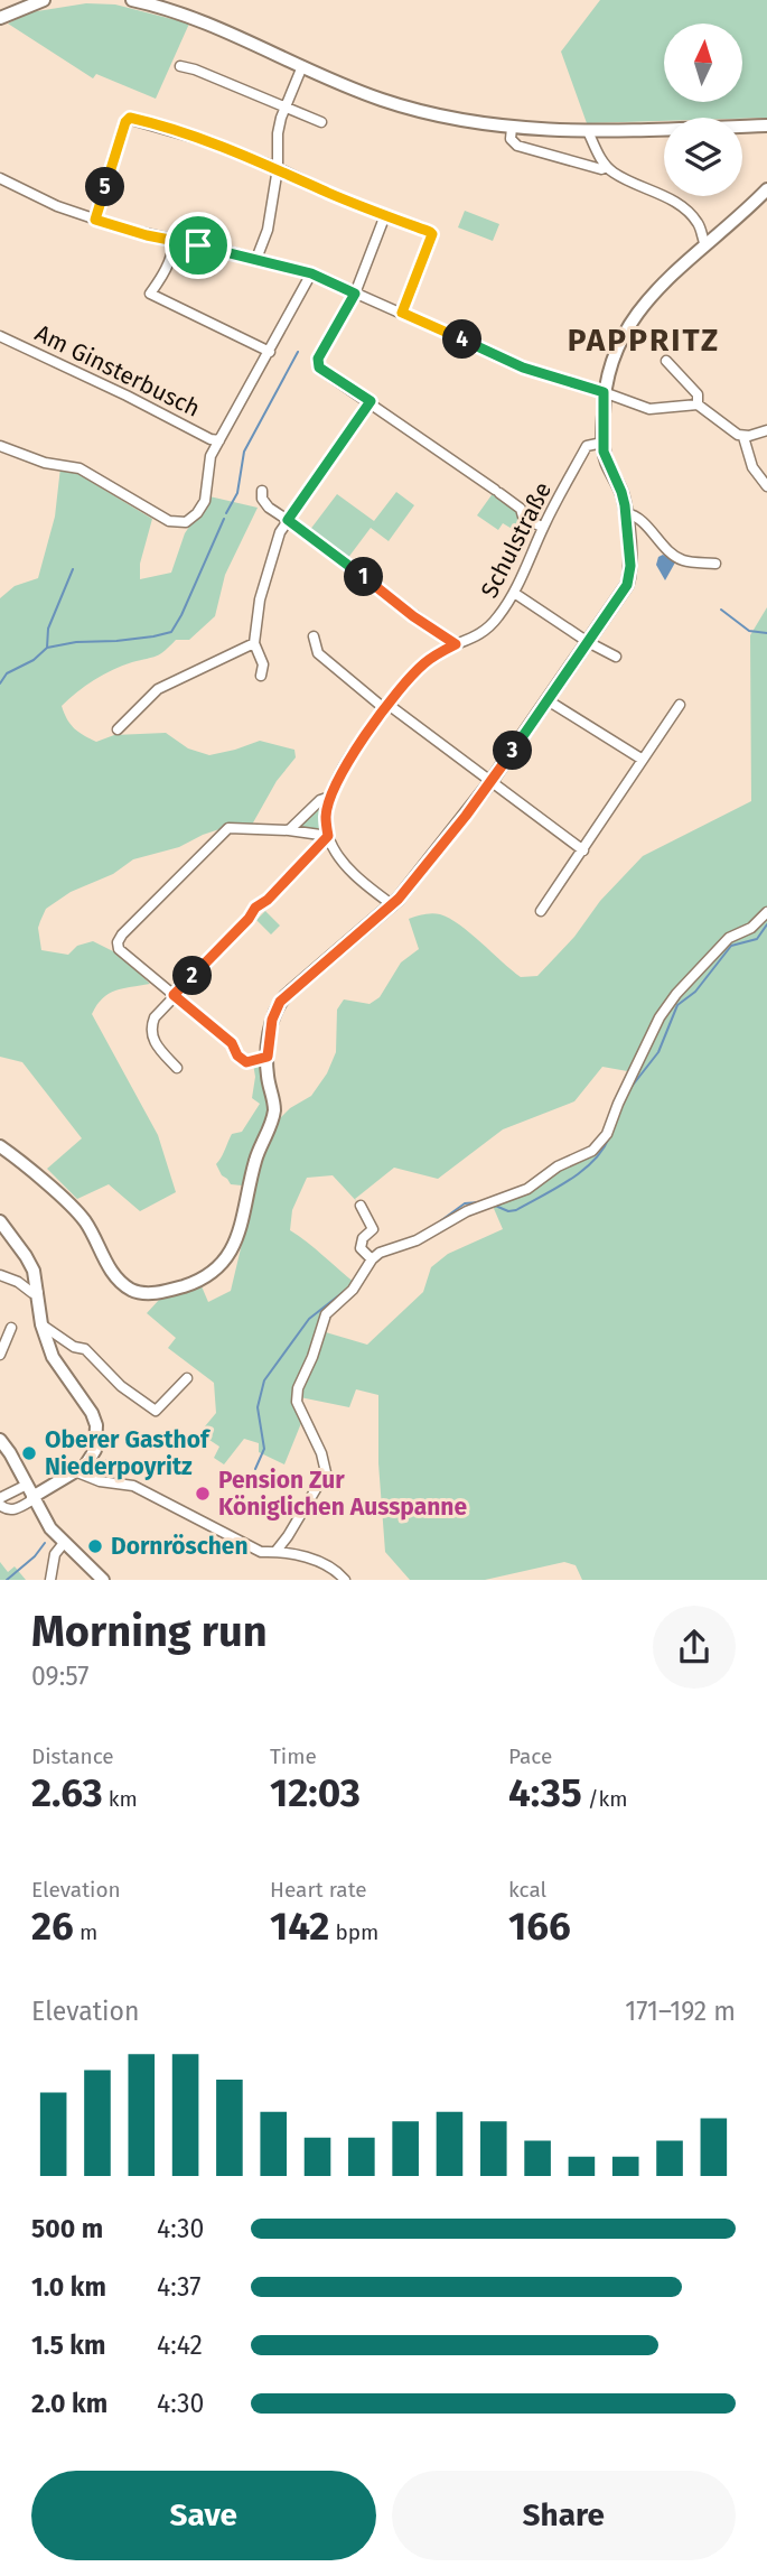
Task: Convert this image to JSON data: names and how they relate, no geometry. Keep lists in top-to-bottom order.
{
  "streets": {
    "street": ["Am Ginsterbusch", "Schulstraße"]
  },
  "districts": ["PAPPRITZ"],
  "places": ["Oberer Gasthof Niederpoyritz", "Pension Zur Königlichen Ausspanne", "Dornröschen"],
  "north": "top",
  "page": {
    "pins": [
      "5",
      "4",
      "1",
      "3",
      "2"
    ],
    "heading": ["Morning run", "09:57"],
    "stats": [
      ["Distance", "2.63 km"],
      ["Time", "12:03"],
      ["Pace", "4:35 /km"],
      ["Elevation", "26 m"],
      ["Heart rate", "142 bpm"],
      ["kcal", "166"]
    ],
    "chart": ["Elevation", "171–192 m"],
    "list": [
      {
        "name": "500 m",
        "note": "4:30"
      },
      {
        "name": "1.0 km",
        "note": "4:37"
      },
      {
        "name": "1.5 km",
        "note": "4:42"
      },
      {
        "name": "2.0 km",
        "note": "4:30"
      }
    ],
    "buttons": ["Save", "Share"]
  }
}
